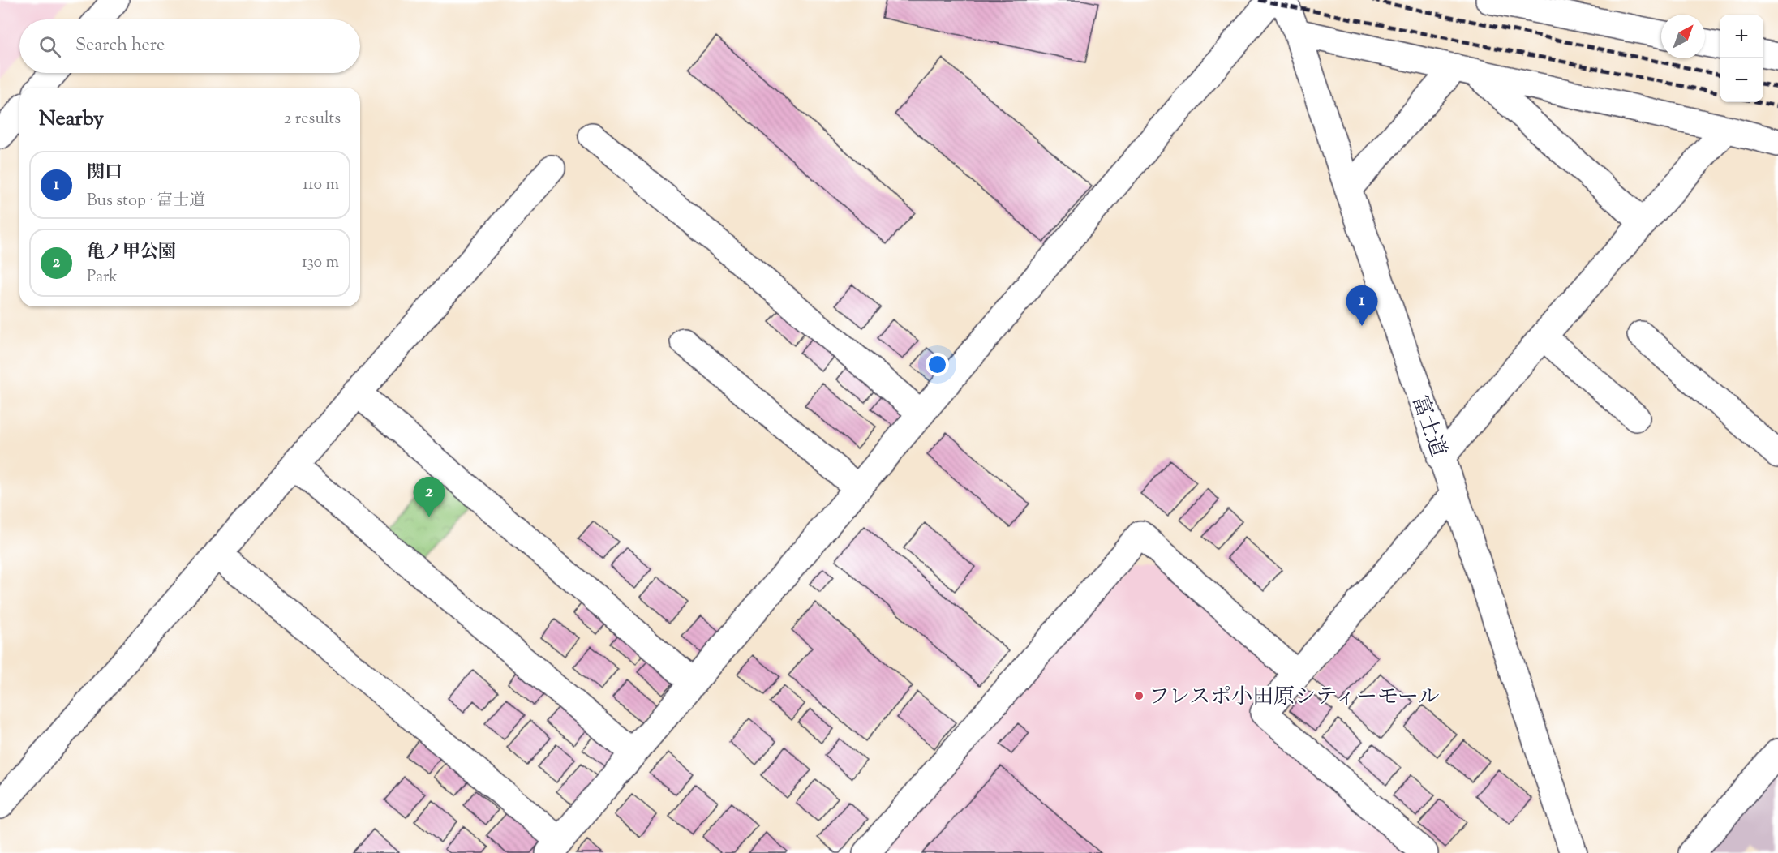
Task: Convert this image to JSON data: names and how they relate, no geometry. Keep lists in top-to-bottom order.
{
  "streets": {
    "street": ["富士道"]
  },
  "places": ["フレスポ小田原シティーモール"],
  "north": "top right",
  "page": {
    "map_buttons": ["+", "−"],
    "search": "Search here",
    "heading": ["Nearby", "2 results"],
    "list": [
      {
        "mark": "1",
        "name": "関口",
        "note": "Bus stop · 富士道",
        "value": "110 m"
      },
      {
        "mark": "2",
        "name": "亀ノ甲公園",
        "note": "Park",
        "value": "130 m"
      }
    ],
    "pins": ["1", "2"]
  }
}
